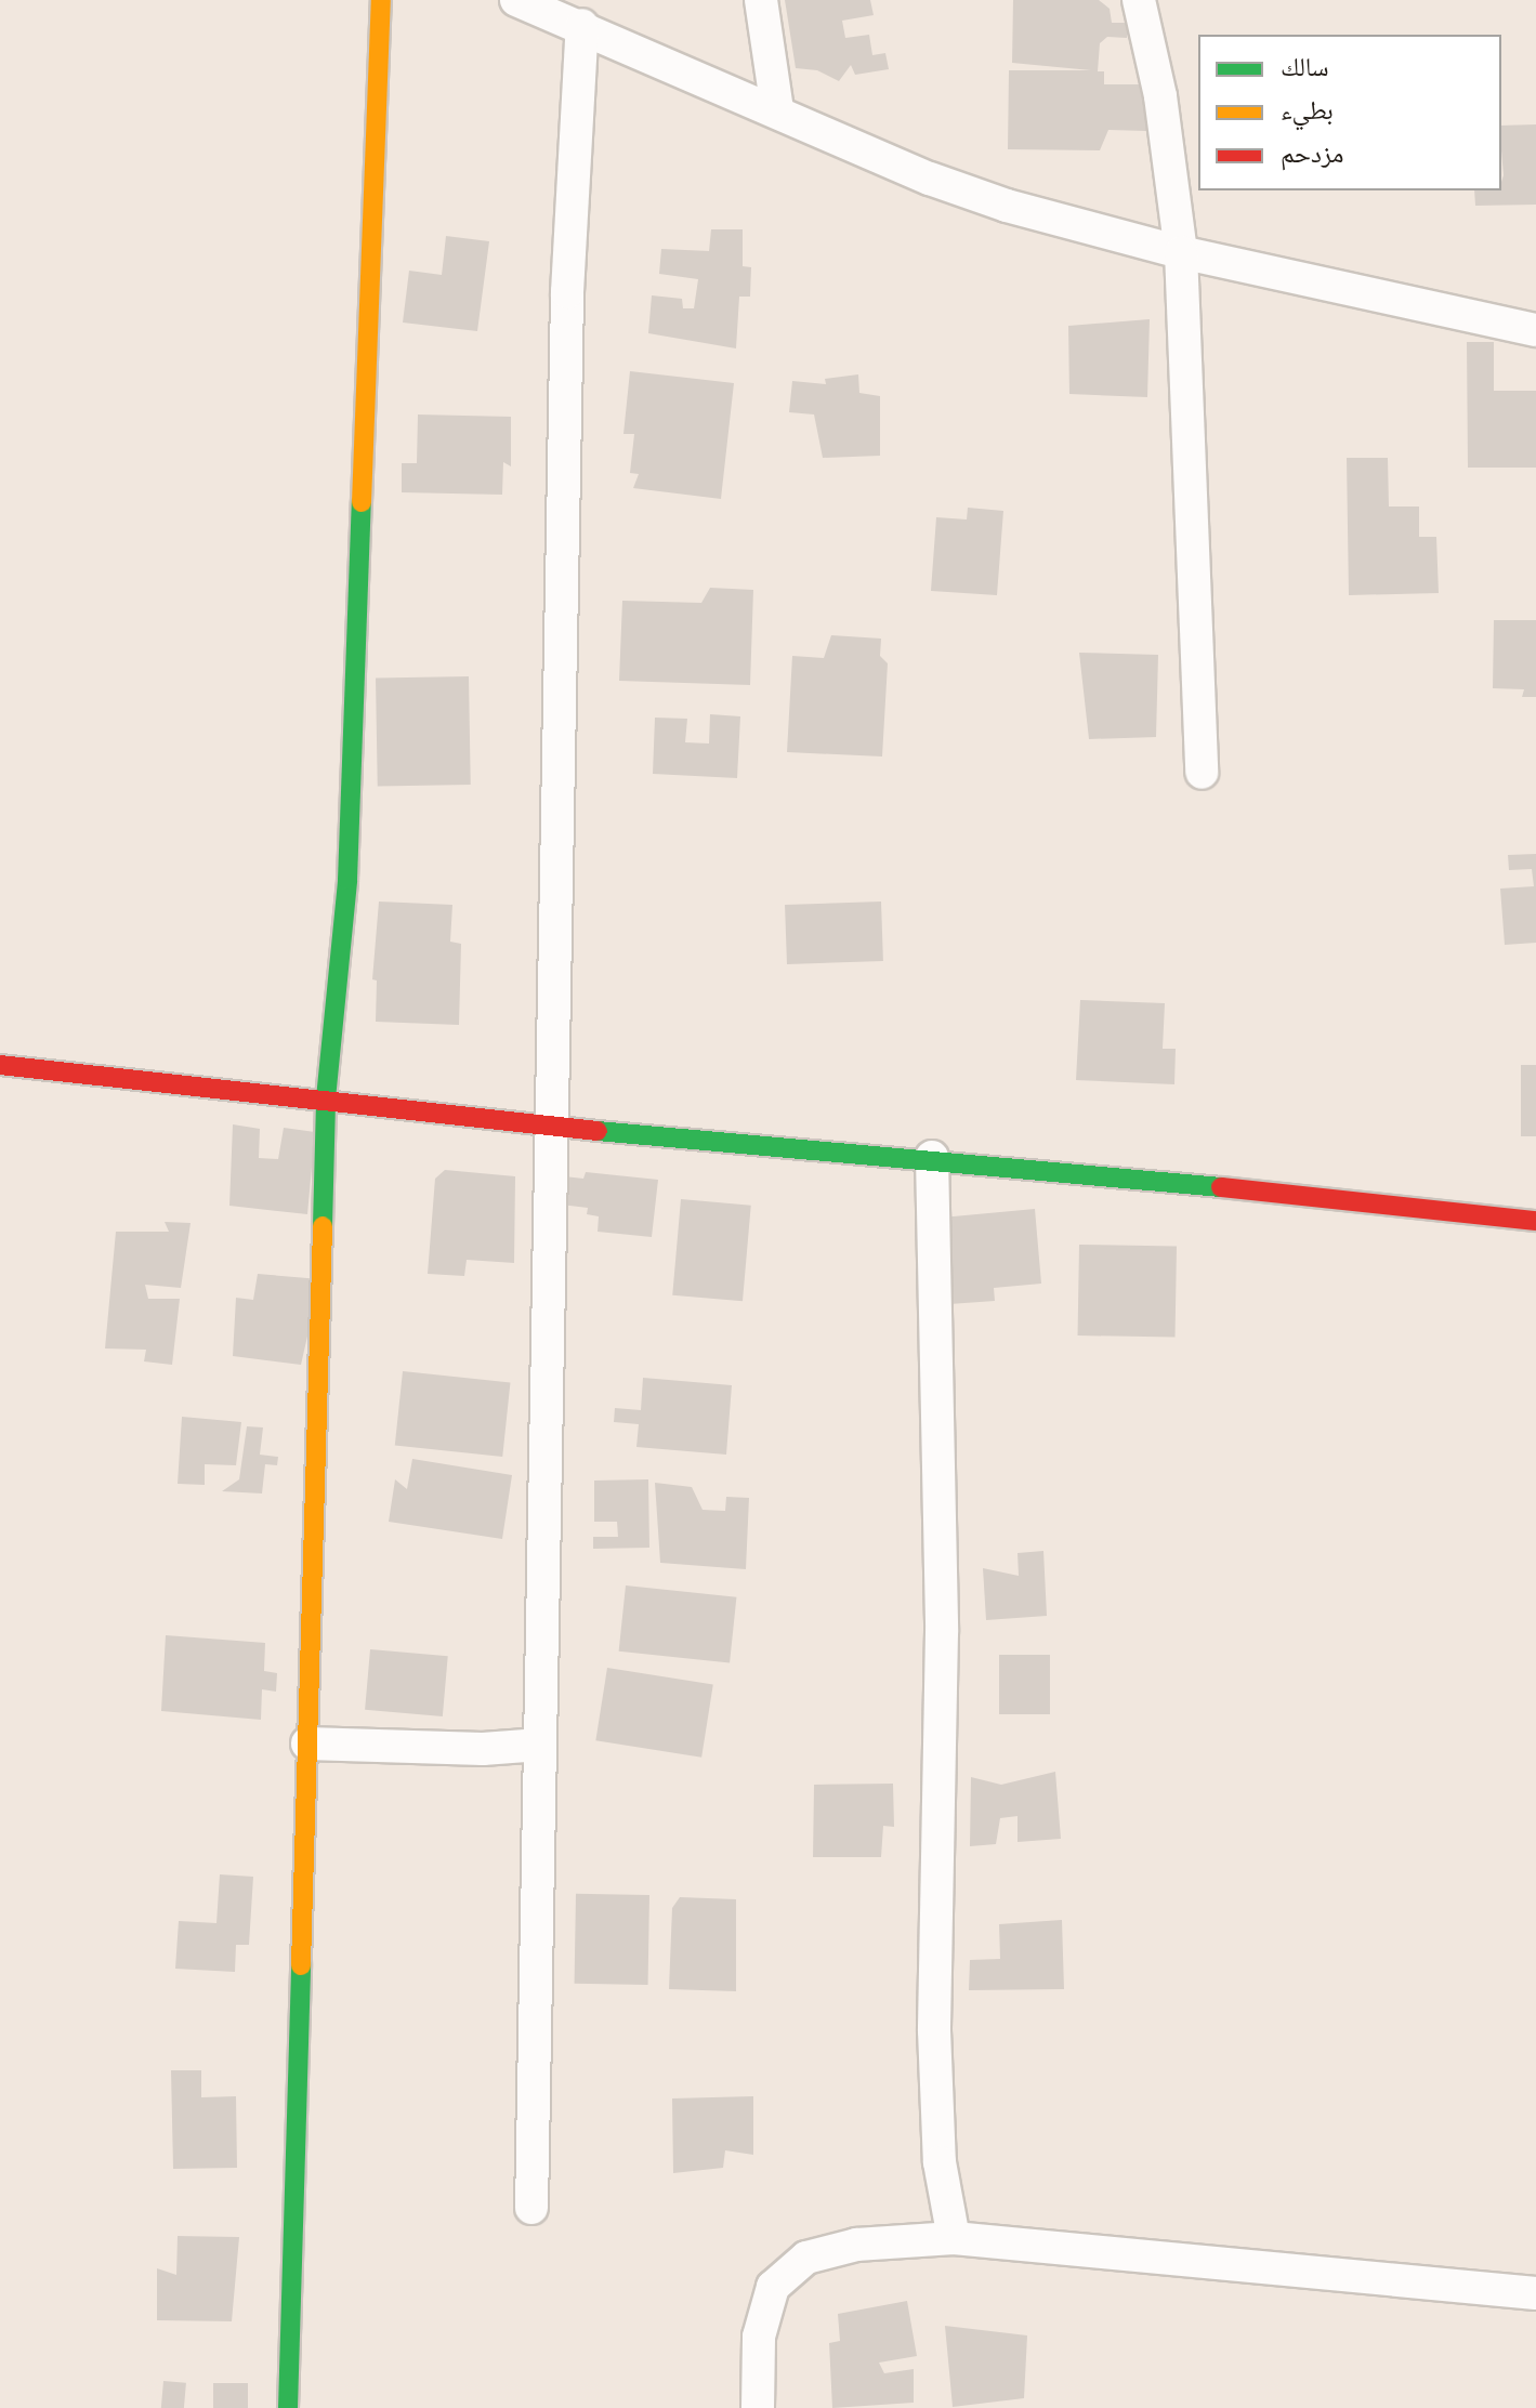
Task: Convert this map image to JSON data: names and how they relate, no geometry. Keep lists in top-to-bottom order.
{
  "legend": ["سالك", "بطيء", "مزدحم"]
}
